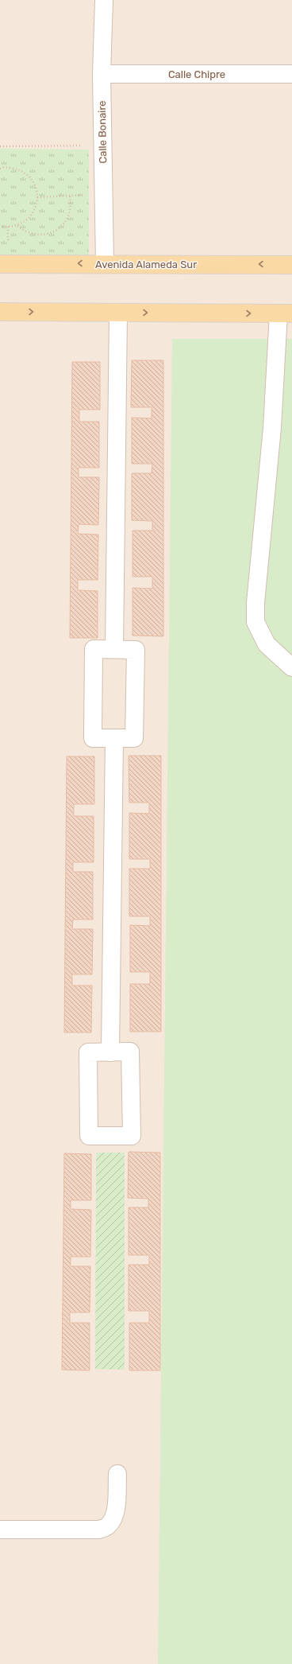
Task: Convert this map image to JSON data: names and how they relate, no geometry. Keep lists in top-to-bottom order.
{
  "streets": {
    "main road": ["Avenida Alameda Sur"],
    "street": ["Calle Chipre", "Calle Bonaire"]
  },
  "crossings": [
    ["Calle Chipre", "Calle Bonaire"],
    ["Calle Bonaire", "Avenida Alameda Sur"]
  ]
}
